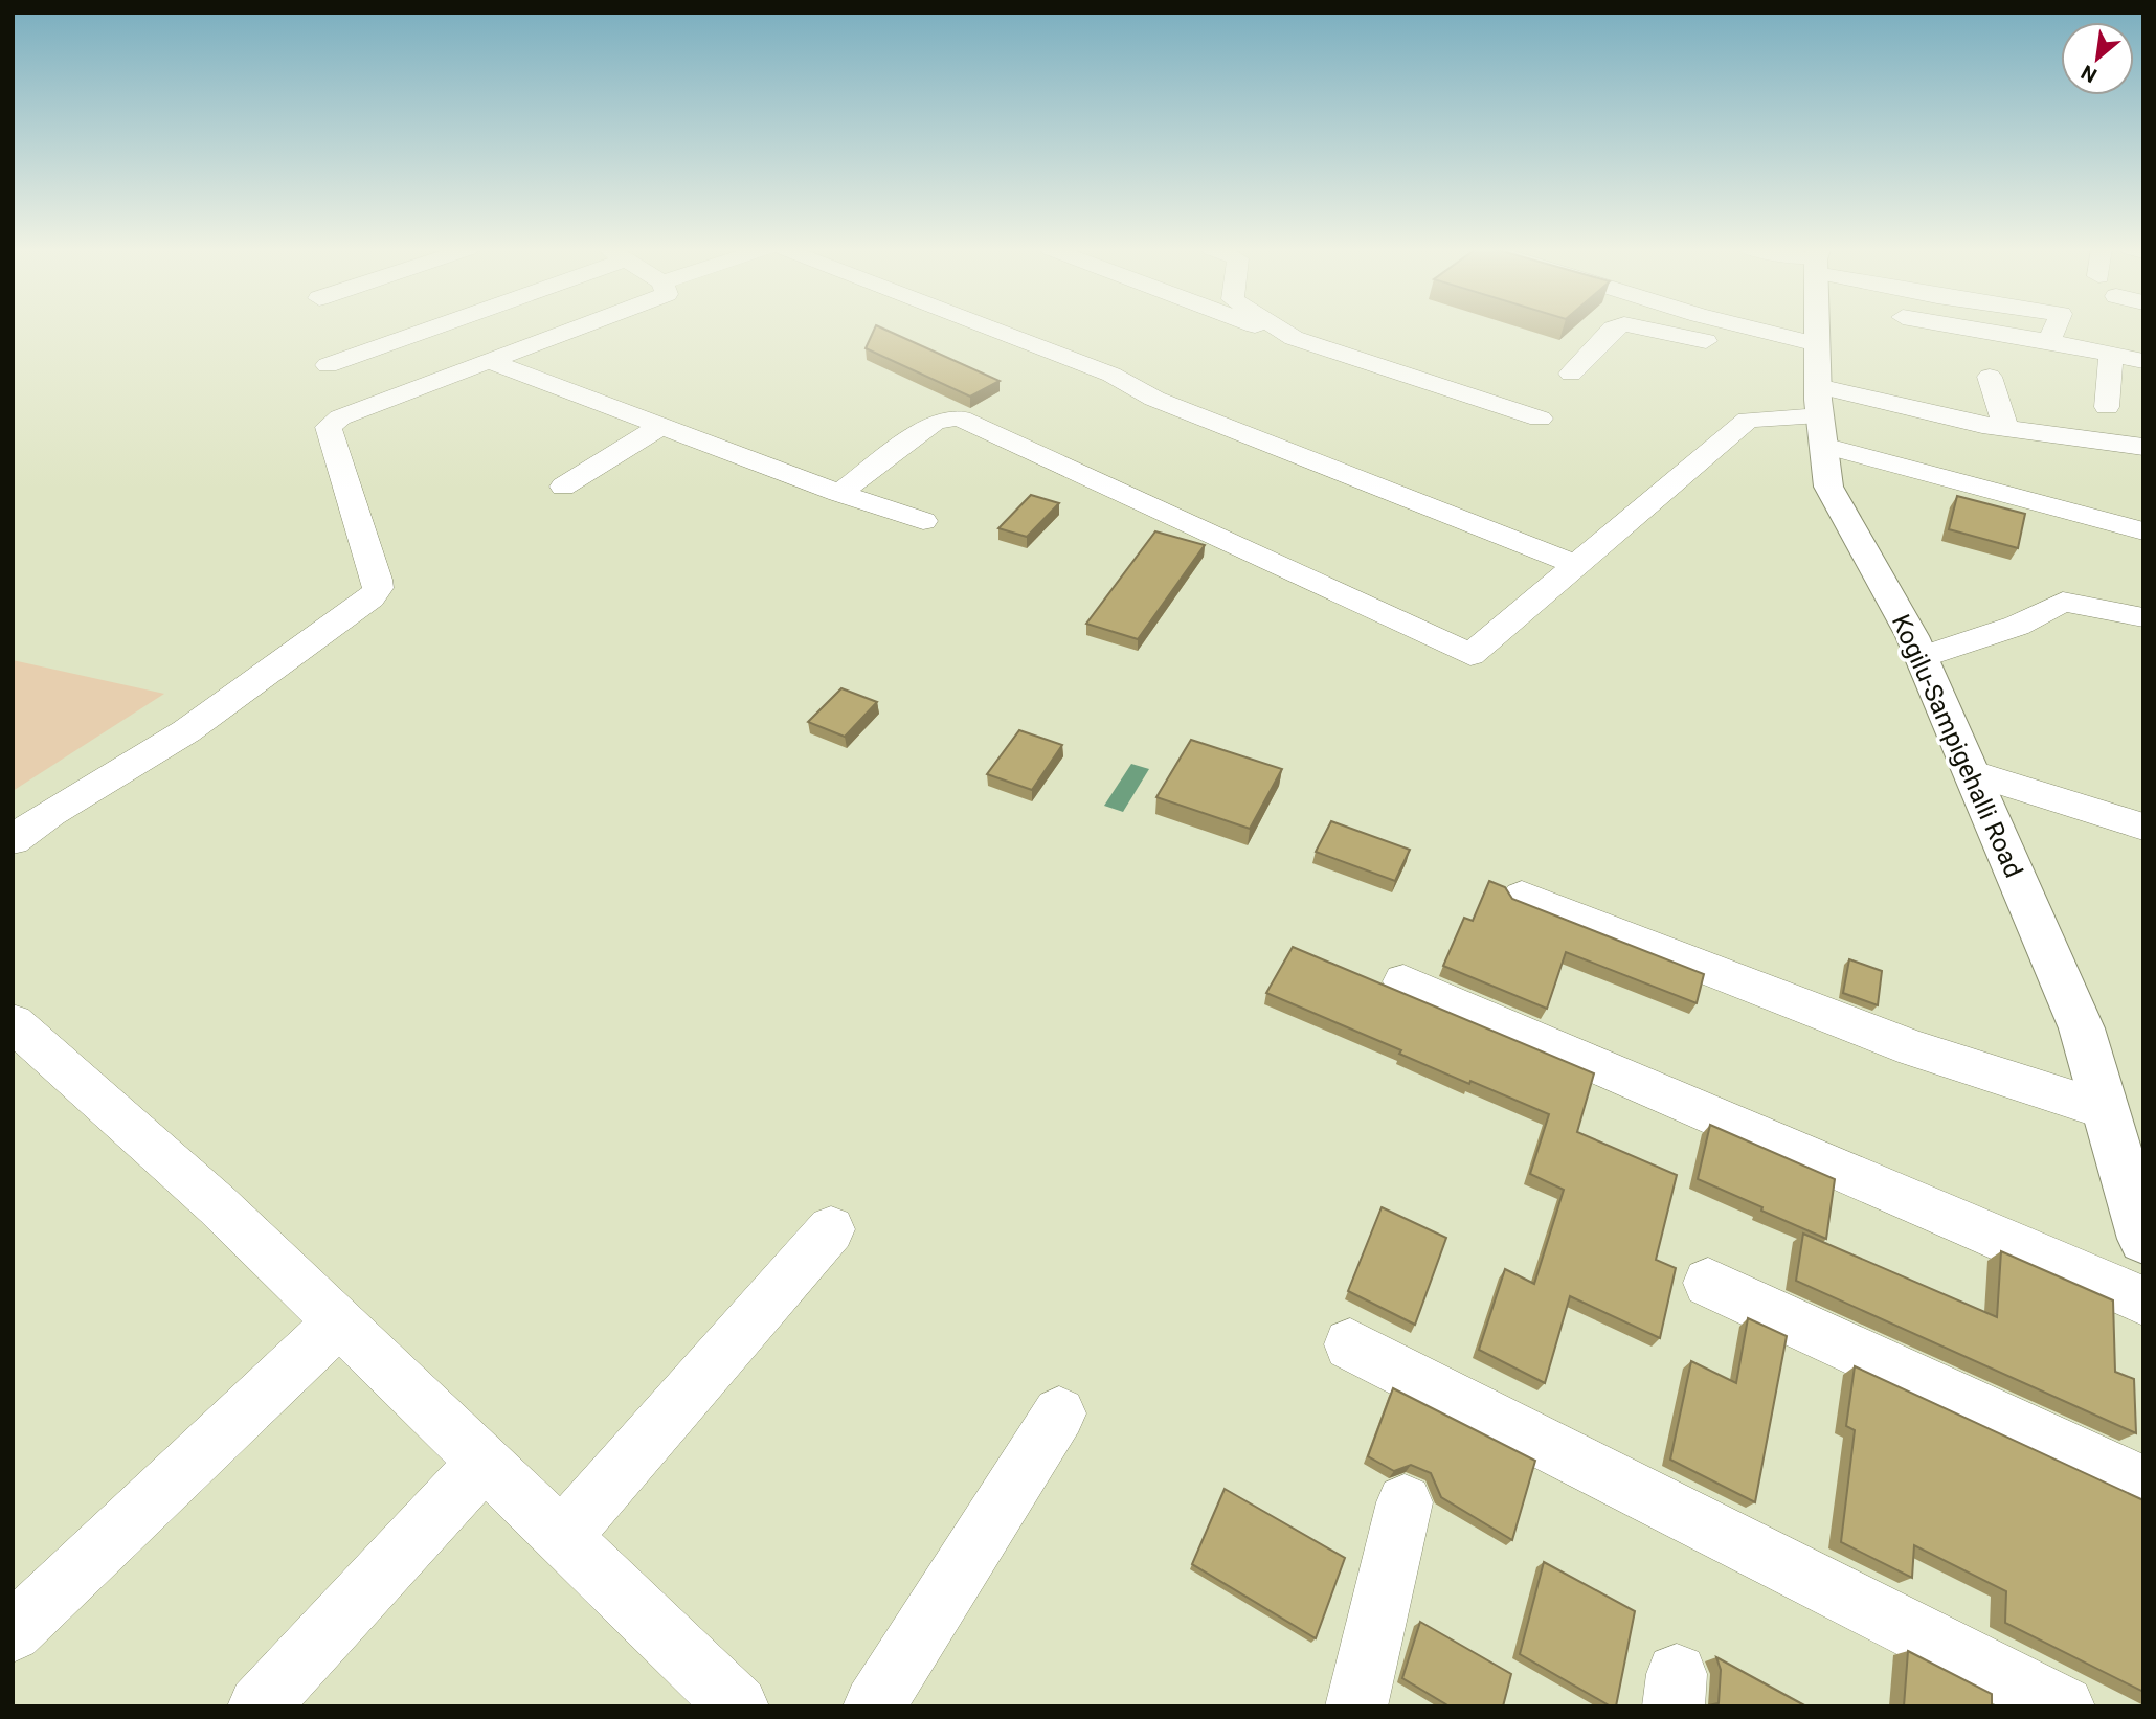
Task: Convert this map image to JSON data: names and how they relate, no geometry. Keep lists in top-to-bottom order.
{
  "streets": {
    "street": ["Kogilu-Sampigehalli Road"]
  },
  "north": "bottom left"
}
